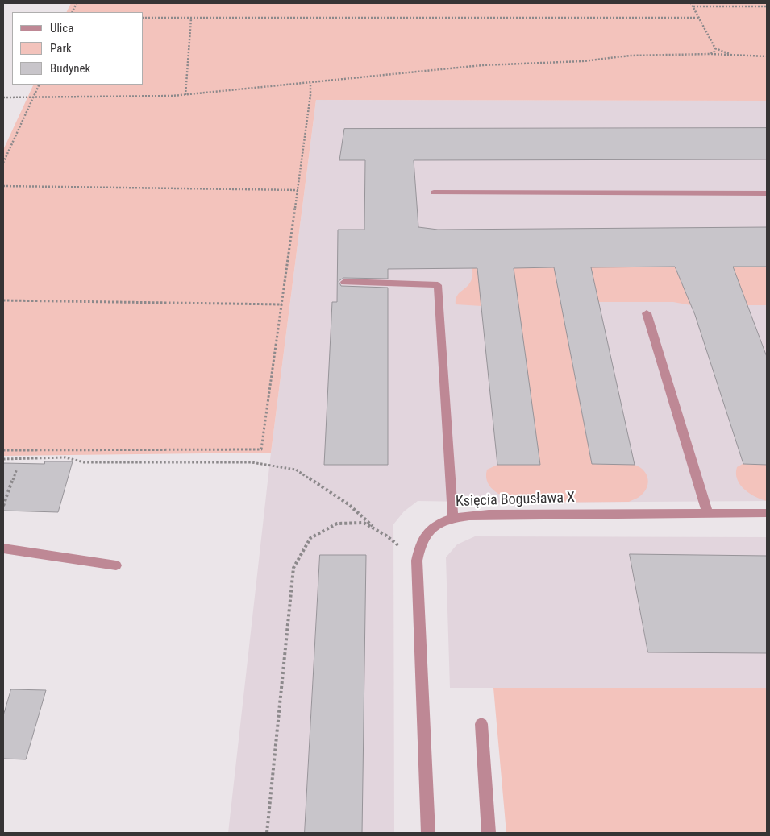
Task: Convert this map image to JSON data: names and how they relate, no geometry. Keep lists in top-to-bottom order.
{
  "streets": {
    "street": ["Księcia Bogusława X"]
  },
  "legend": ["Ulica", "Park", "Budynek"]
}
